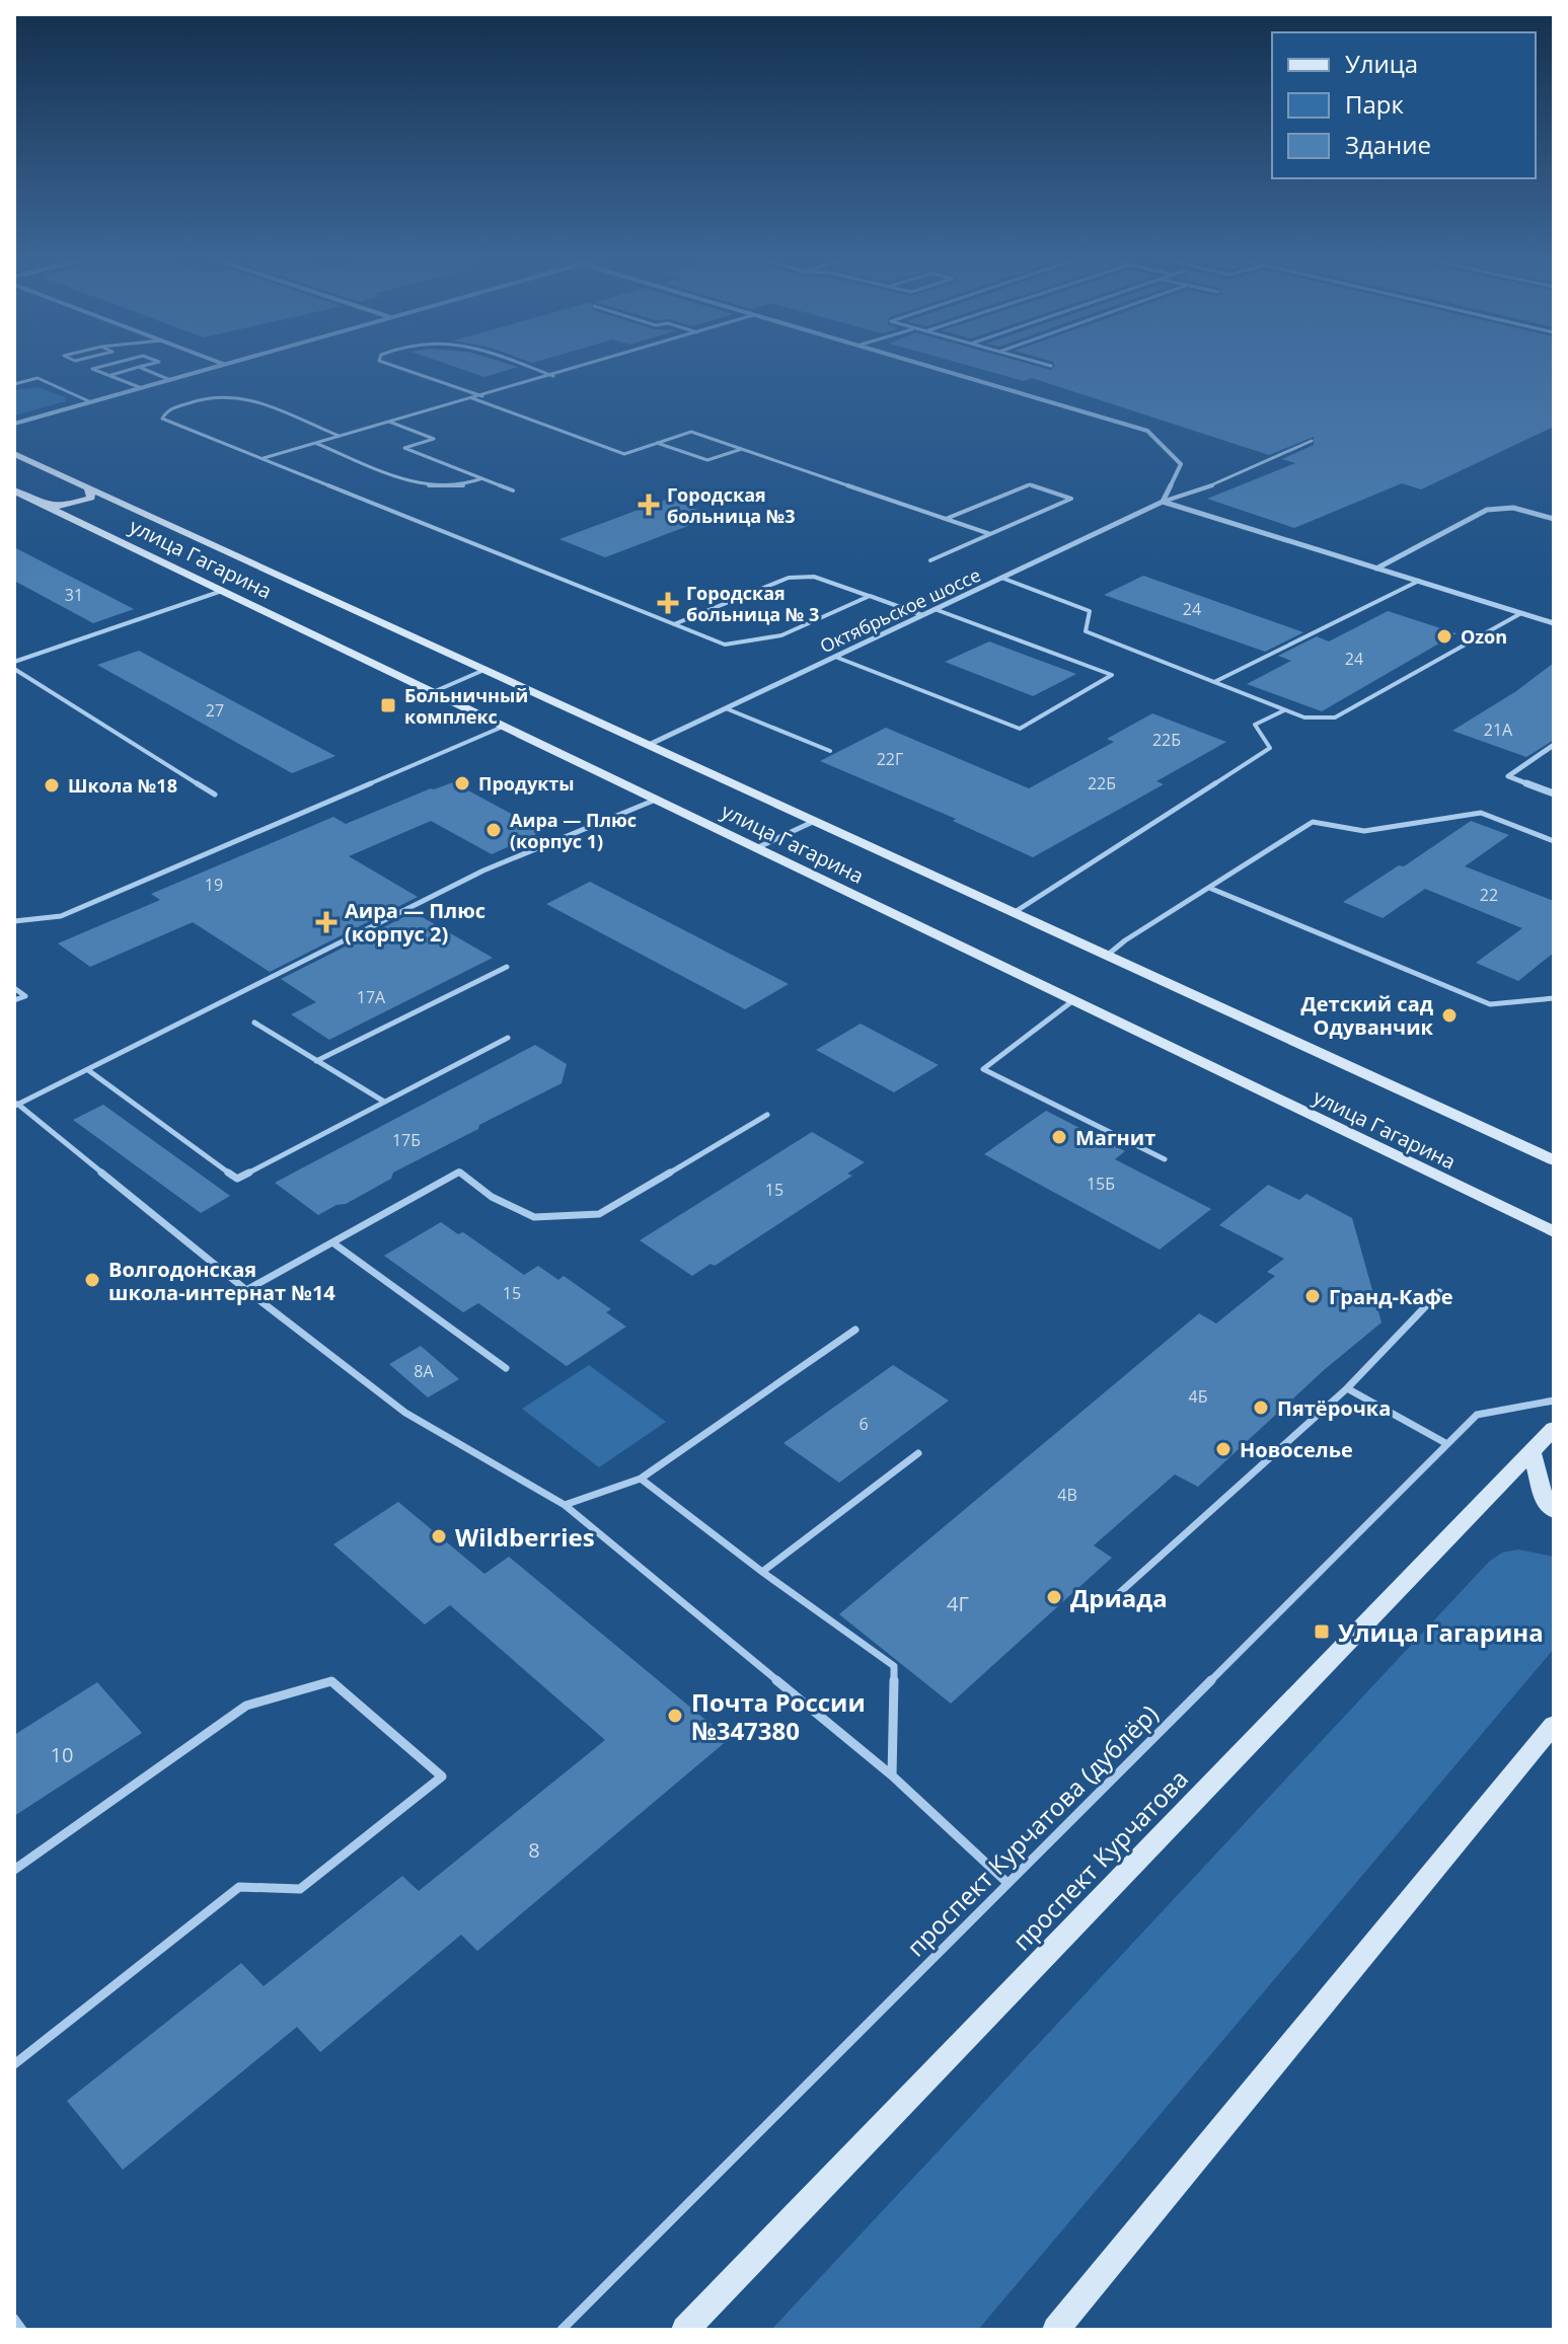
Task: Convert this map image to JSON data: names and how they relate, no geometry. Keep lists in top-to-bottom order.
{
  "streets": {
    "street": ["улица Гагарина", "Октябрьское шоссе", "проспект Курчатова"],
    "lane": ["проспект Курчатова (дублёр)"]
  },
  "crossings": [
    ["улица Гагарина", "Октябрьское шоссе"]
  ],
  "places": {
    "health": ["Городская больница №3", "Городская больница № 3", "Аира — Плюс (корпус 2)"],
    "other": [
      "Ozon",
      "Продукты",
      "Школа №18",
      "Аира — Плюс (корпус 1)",
      "Детский сад Одуванчик",
      "Магнит",
      "Волгодонская школа-интернат №14",
      "Гранд-Кафе",
      "Пятёрочка",
      "Новоселье",
      "Wildberries",
      "Дриада",
      "Почта России №347380"
    ],
    "transit": ["Больничный комплекс", "Улица Гагарина"]
  },
  "house_numbers": [
    "31",
    "24",
    "24",
    "27",
    "21А",
    "22Б",
    "22Г",
    "22Б",
    "19",
    "22",
    "17А",
    "17Б",
    "15Б",
    "15",
    "15",
    "8А",
    "4Б",
    "6",
    "4В",
    "4Г",
    "10",
    "8"
  ],
  "legend": ["Улица", "Парк", "Здание"]
}
